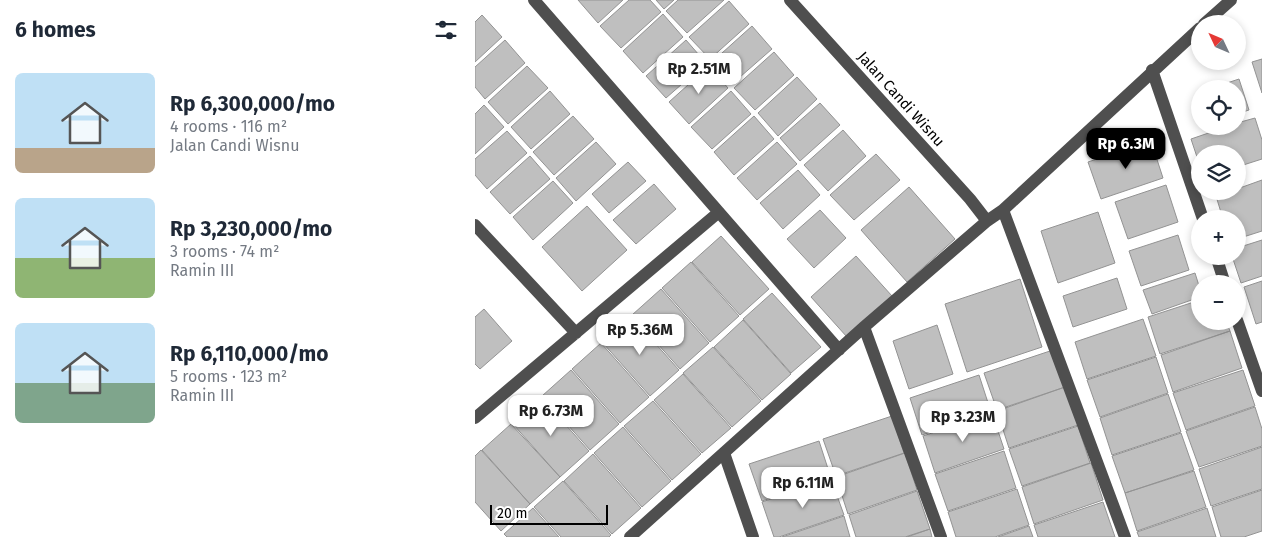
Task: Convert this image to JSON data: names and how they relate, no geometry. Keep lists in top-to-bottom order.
{
  "streets": {
    "street": ["Jalan Candi Wisnu"]
  },
  "scale_bar": "20 m",
  "north": "top left",
  "page": {
    "heading": "6 homes",
    "map_buttons": ["+", "−"],
    "price": [
      "Rp 2.51M",
      "Rp 6.3M",
      "Rp 5.36M",
      "Rp 6.73M",
      "Rp 3.23M",
      "Rp 6.11M"
    ],
    "list": [
      {
        "name": "Rp 6,300,000/mo",
        "note": "4 rooms · 116 m² · Jalan Candi Wisnu"
      },
      {
        "name": "Rp 3,230,000/mo",
        "note": "3 rooms · 74 m² · Ramin III"
      },
      {
        "name": "Rp 6,110,000/mo",
        "note": "5 rooms · 123 m² · Ramin III"
      }
    ],
    "scale": "20 m"
  }
}
